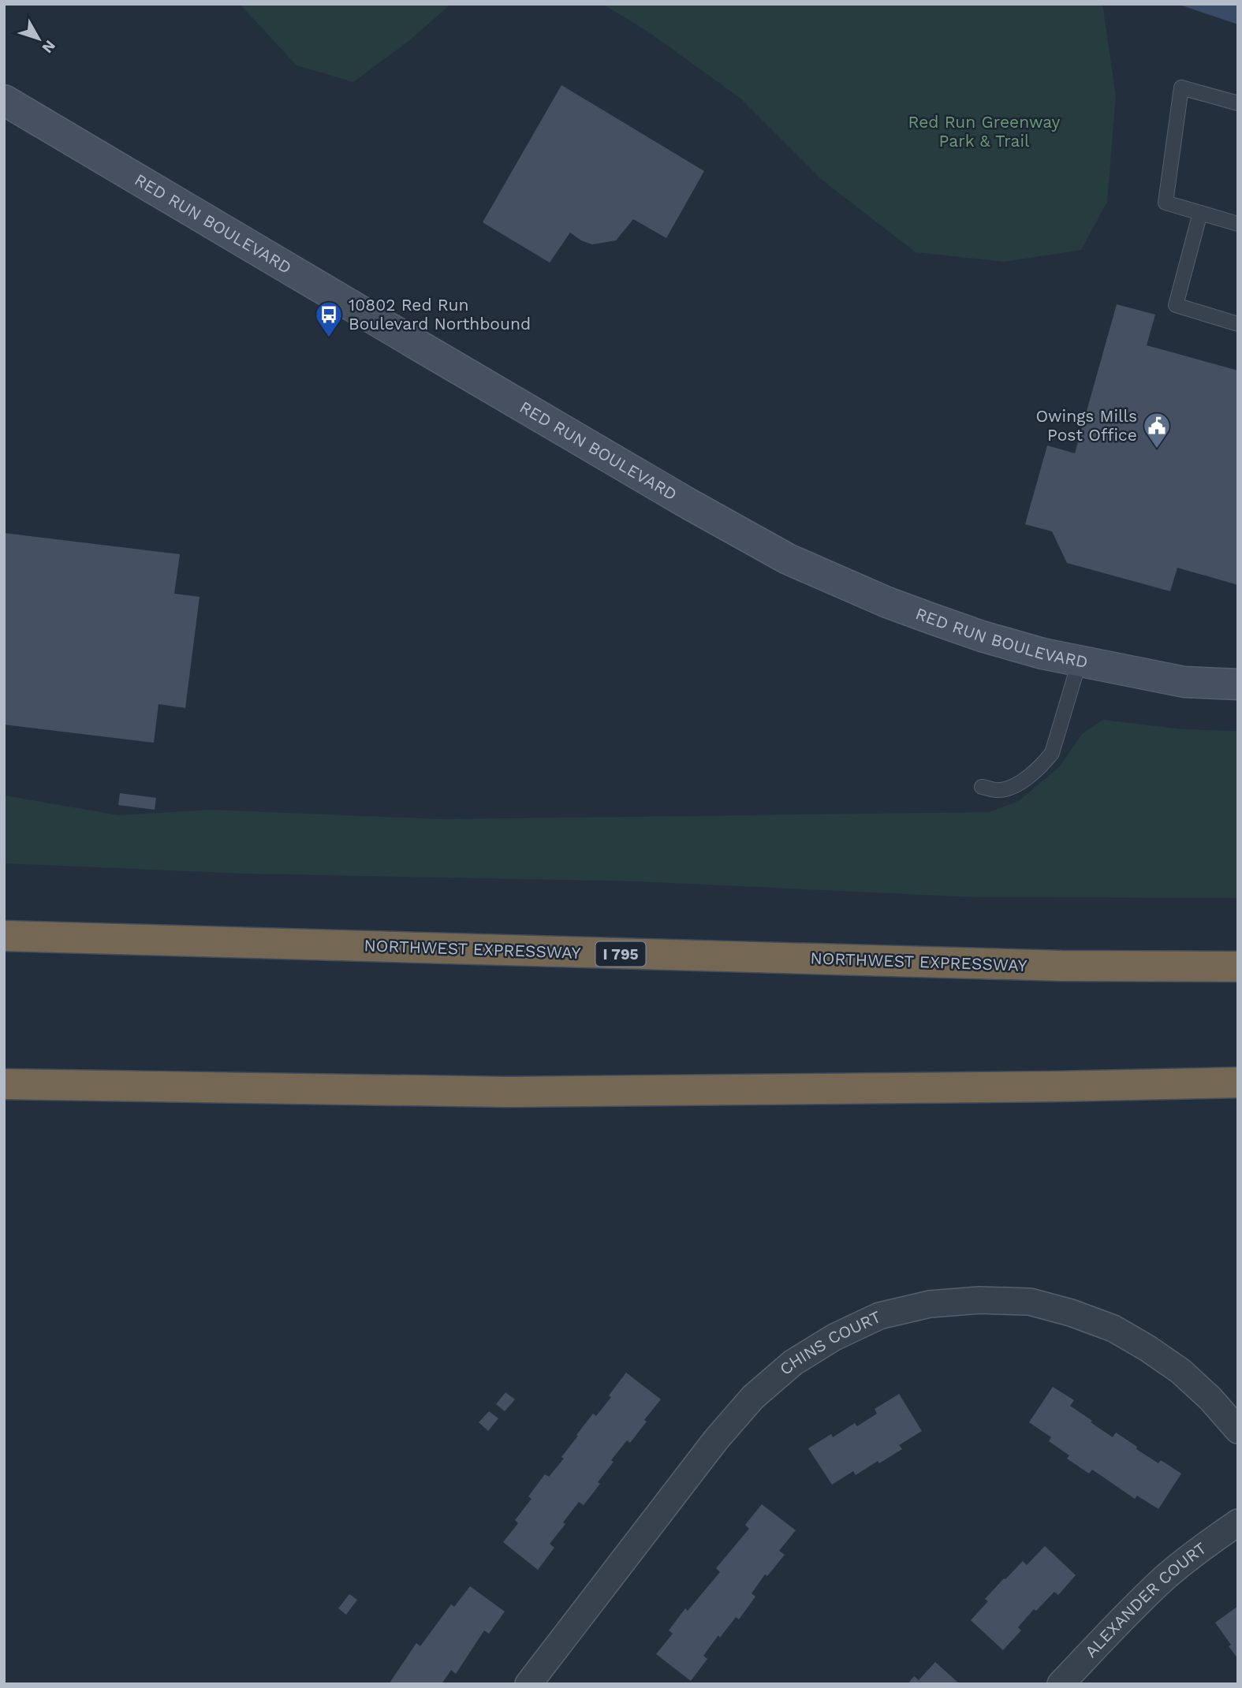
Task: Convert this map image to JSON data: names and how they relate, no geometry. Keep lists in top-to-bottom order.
{
  "streets": {
    "highway": ["NORTHWEST EXPRESSWAY", "I 795"],
    "main road": ["RED RUN BOULEVARD"],
    "street": ["CHINS COURT", "ALEXANDER COURT"]
  },
  "parks": ["Red Run Greenway Park & Trail"],
  "places": {
    "bus stop": ["10802 Red Run Boulevard Northbound"],
    "public building": ["Owings Mills Post Office"]
  },
  "north": "bottom right"
}
